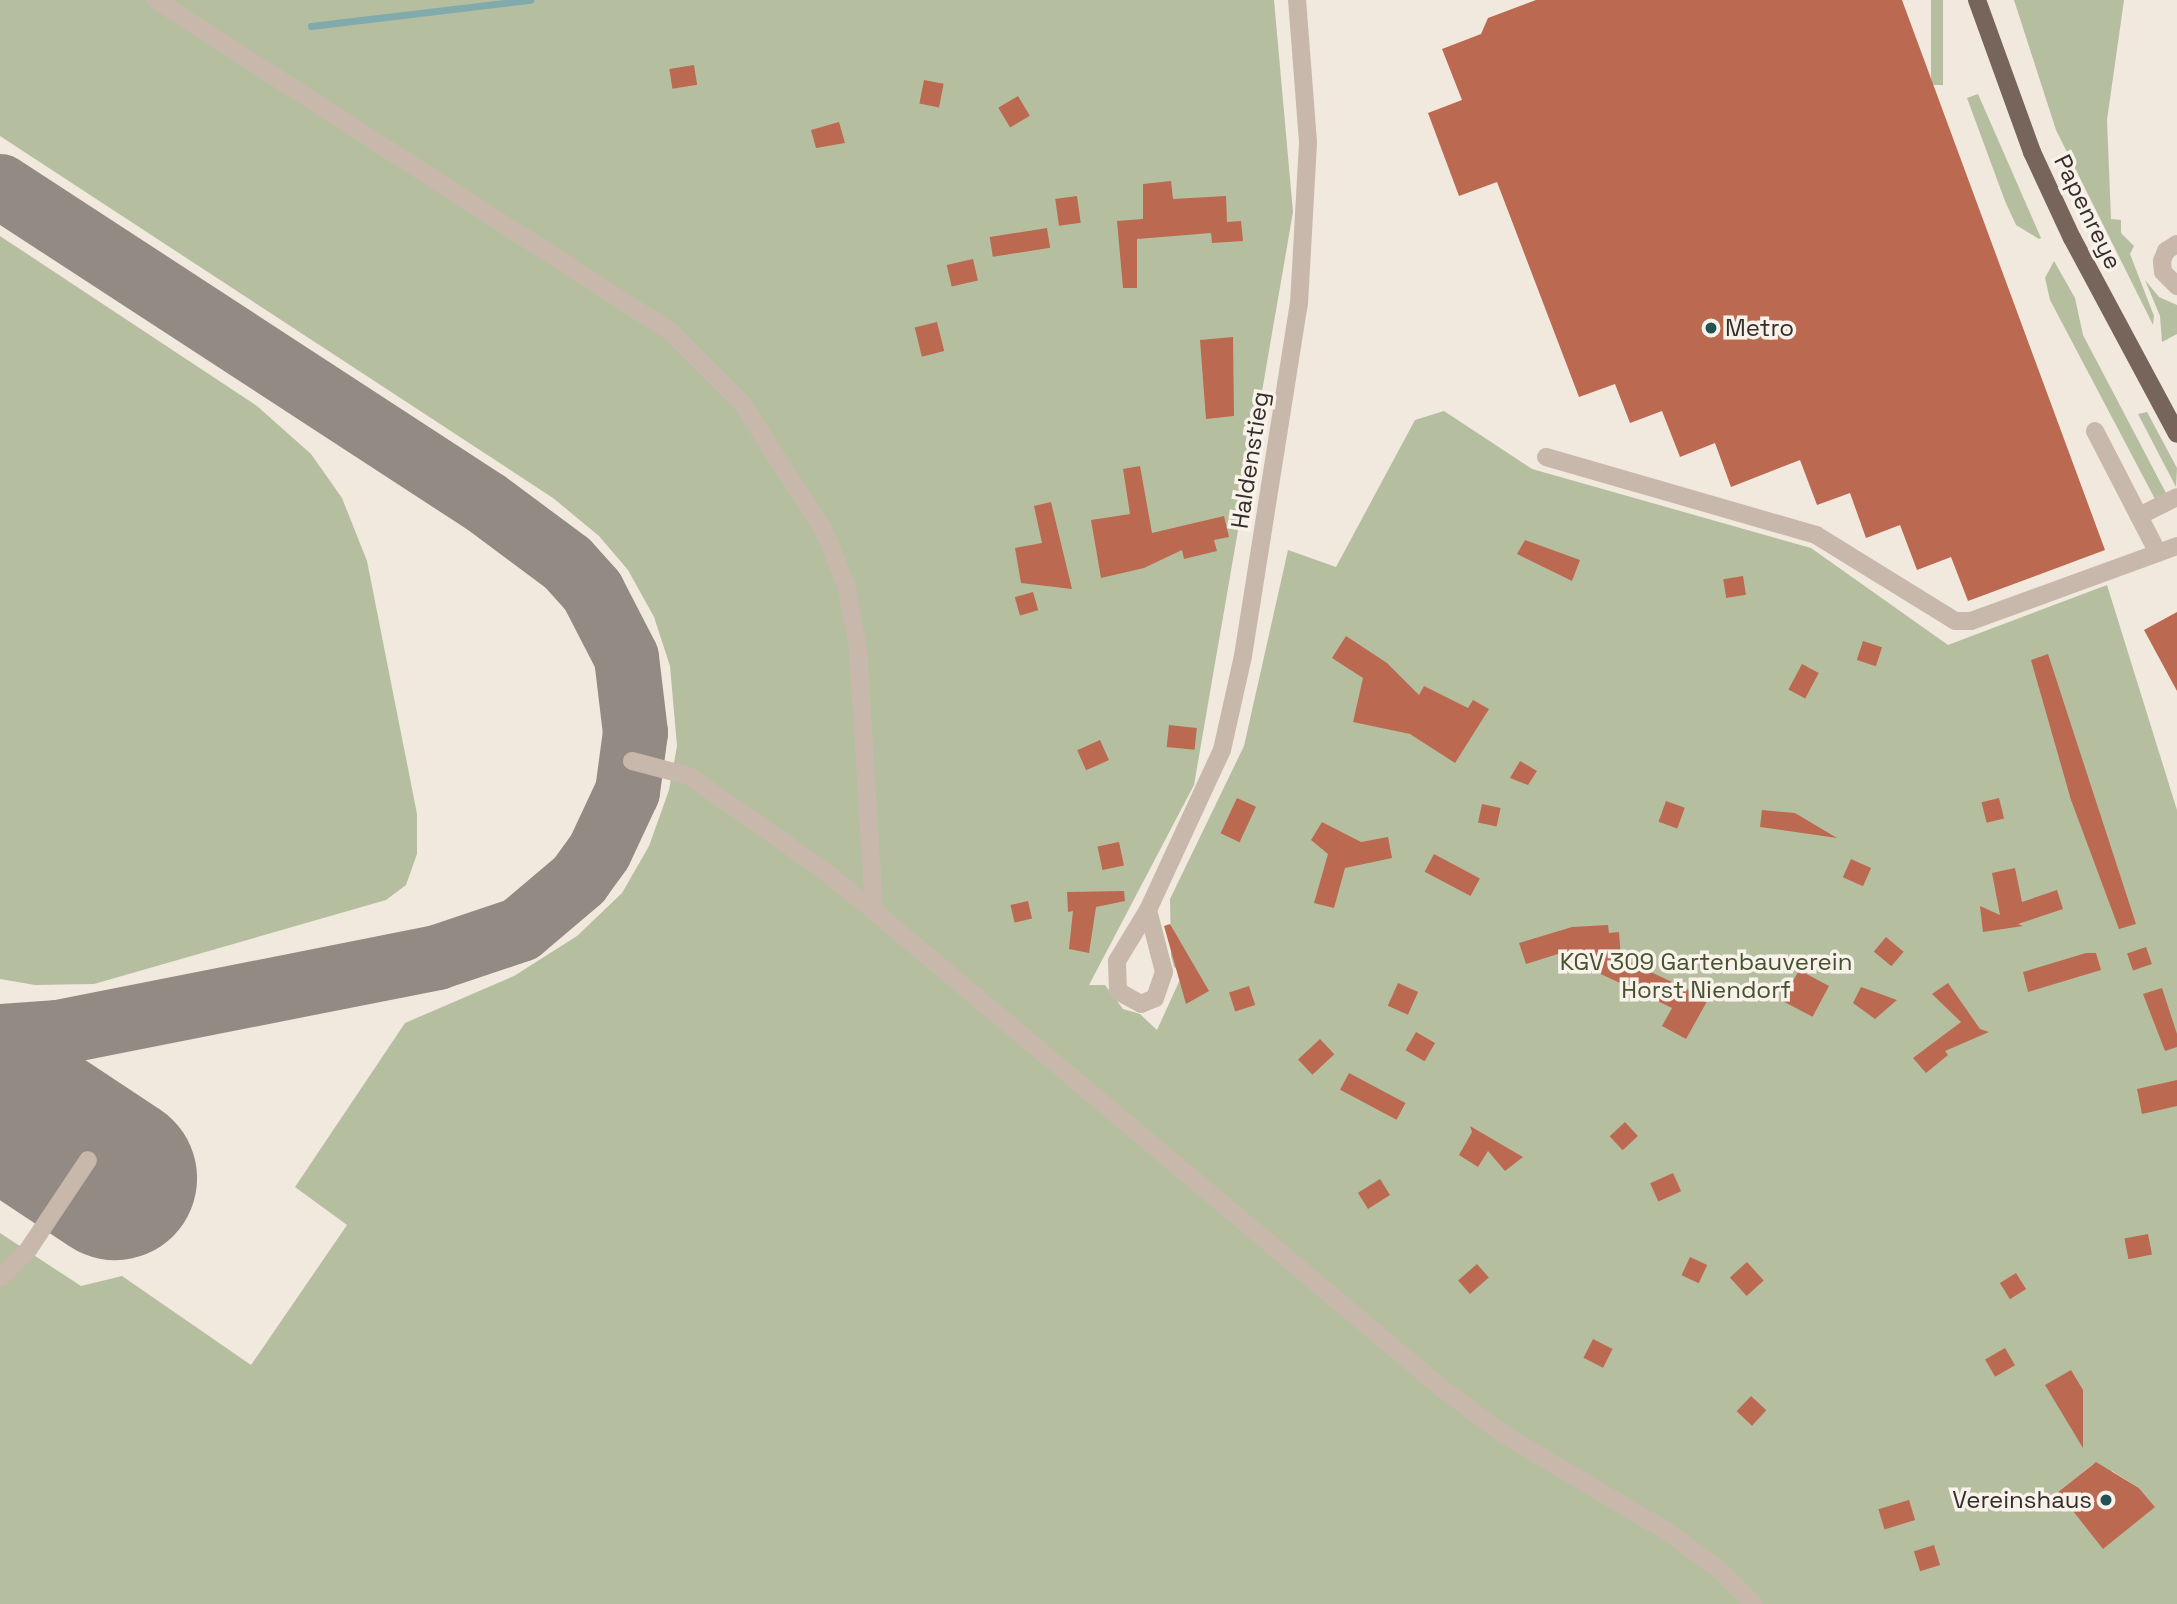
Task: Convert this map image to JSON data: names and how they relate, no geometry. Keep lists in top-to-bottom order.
{
  "streets": {
    "main road": ["Papenreye"],
    "street": ["Haldenstieg"]
  },
  "parks": ["KGV 309 Gartenbauverein Horst Niendorf"],
  "places": ["Metro", "Vereinshaus"]
}
